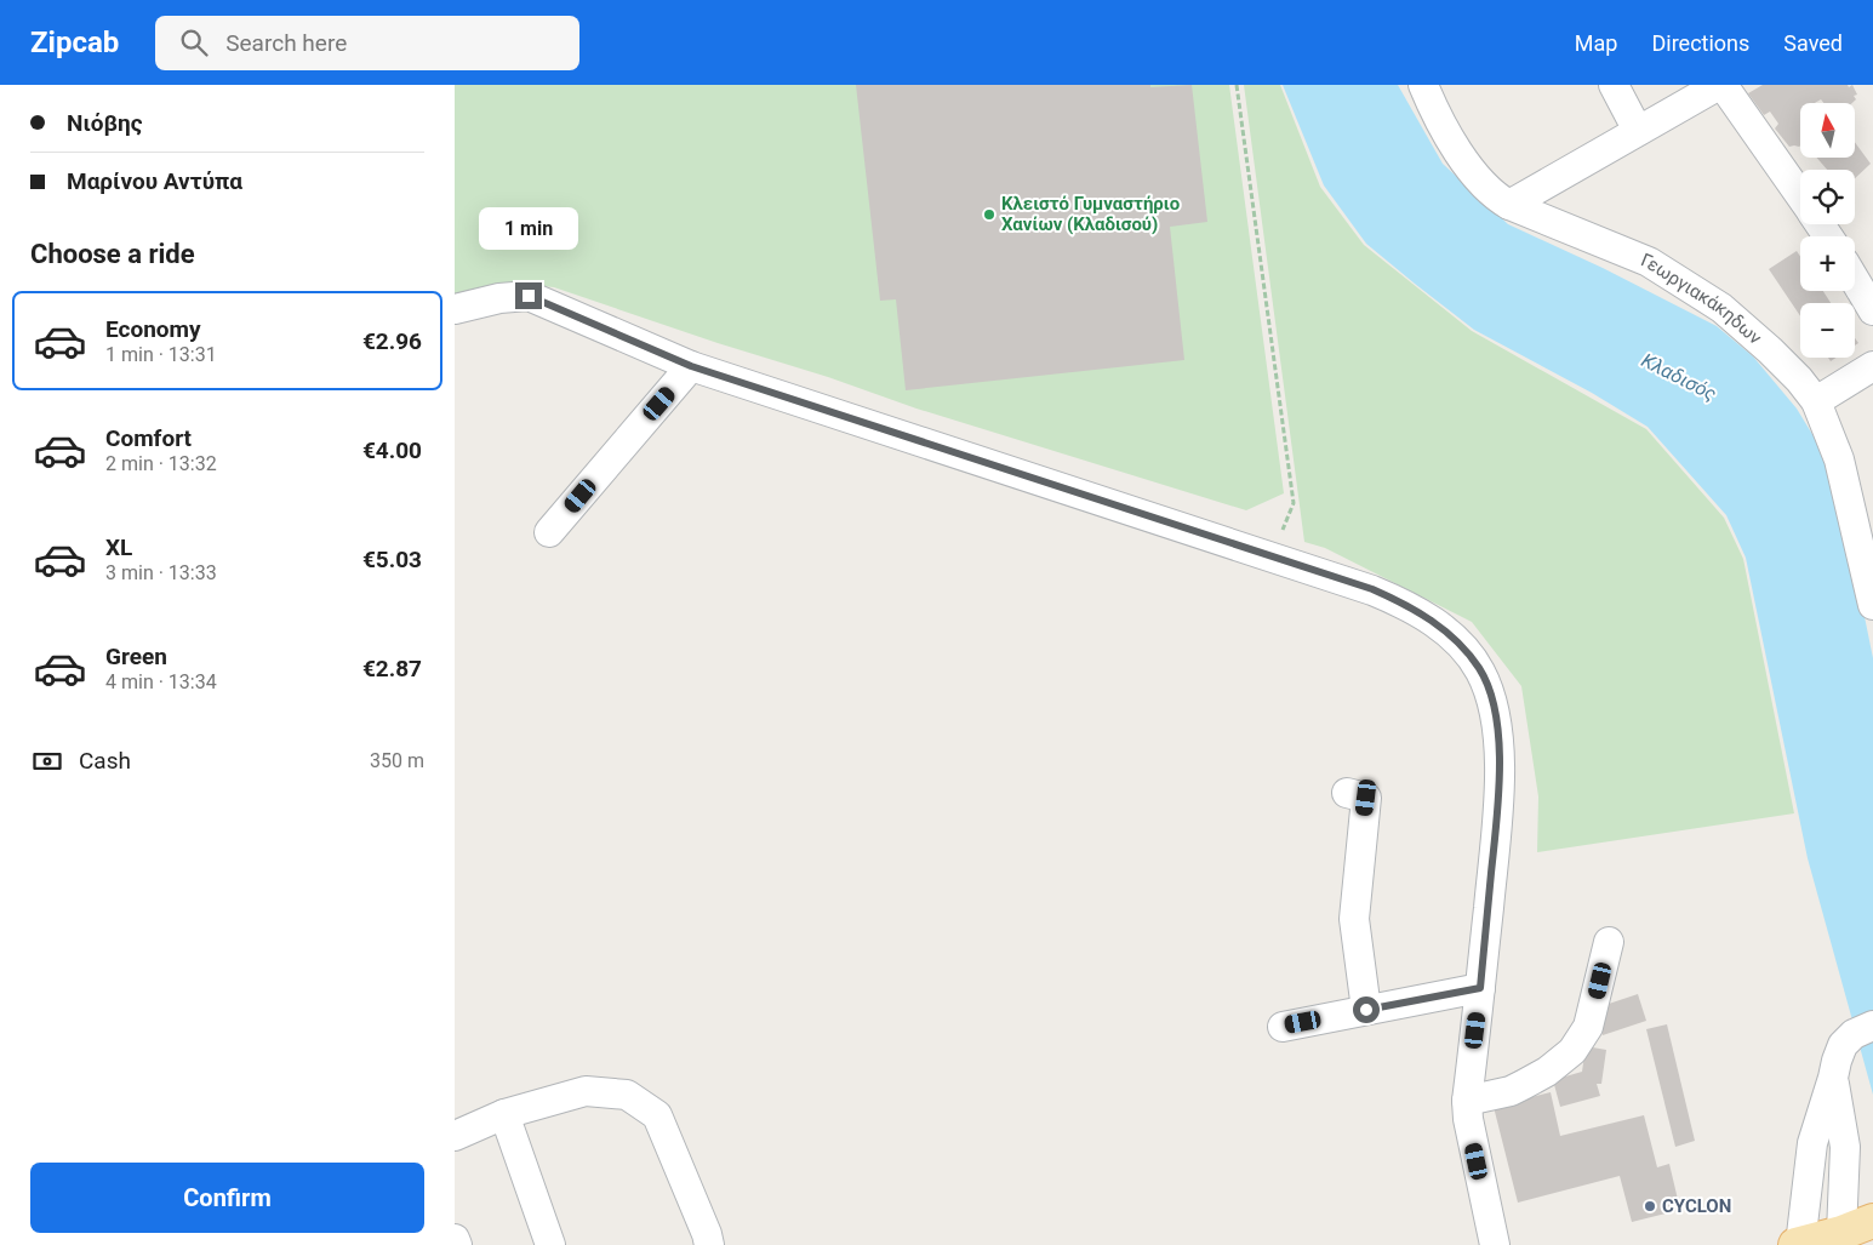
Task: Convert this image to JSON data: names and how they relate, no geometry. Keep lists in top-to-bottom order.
{
  "streets": {
    "street": ["Γεωργιακάκηδων"]
  },
  "water": ["Κλαδισός"],
  "places": ["Κλειστό Γυμναστήριο Χανίων (Κλαδισού)", "CYCLON"],
  "north": "top",
  "page": {
    "header": "Zipcab",
    "search": "Search here",
    "nav": ["Map", "Directions", "Saved"],
    "banner": ["Νιόβης", "Μαρίνου Αντύπα"],
    "map_buttons": ["+", "−"],
    "bubble": "1 min",
    "heading": "Choose a ride",
    "list": [
      {
        "name": "Economy",
        "note": "1 min · 13:31",
        "value": "€2.96"
      },
      {
        "name": "Comfort",
        "note": "2 min · 13:32",
        "value": "€4.00"
      },
      {
        "name": "XL",
        "note": "3 min · 13:33",
        "value": "€5.03"
      },
      {
        "name": "Green",
        "note": "4 min · 13:34",
        "value": "€2.87"
      }
    ],
    "pay": ["Cash", "350 m"],
    "buttons": "Confirm"
  }
}
